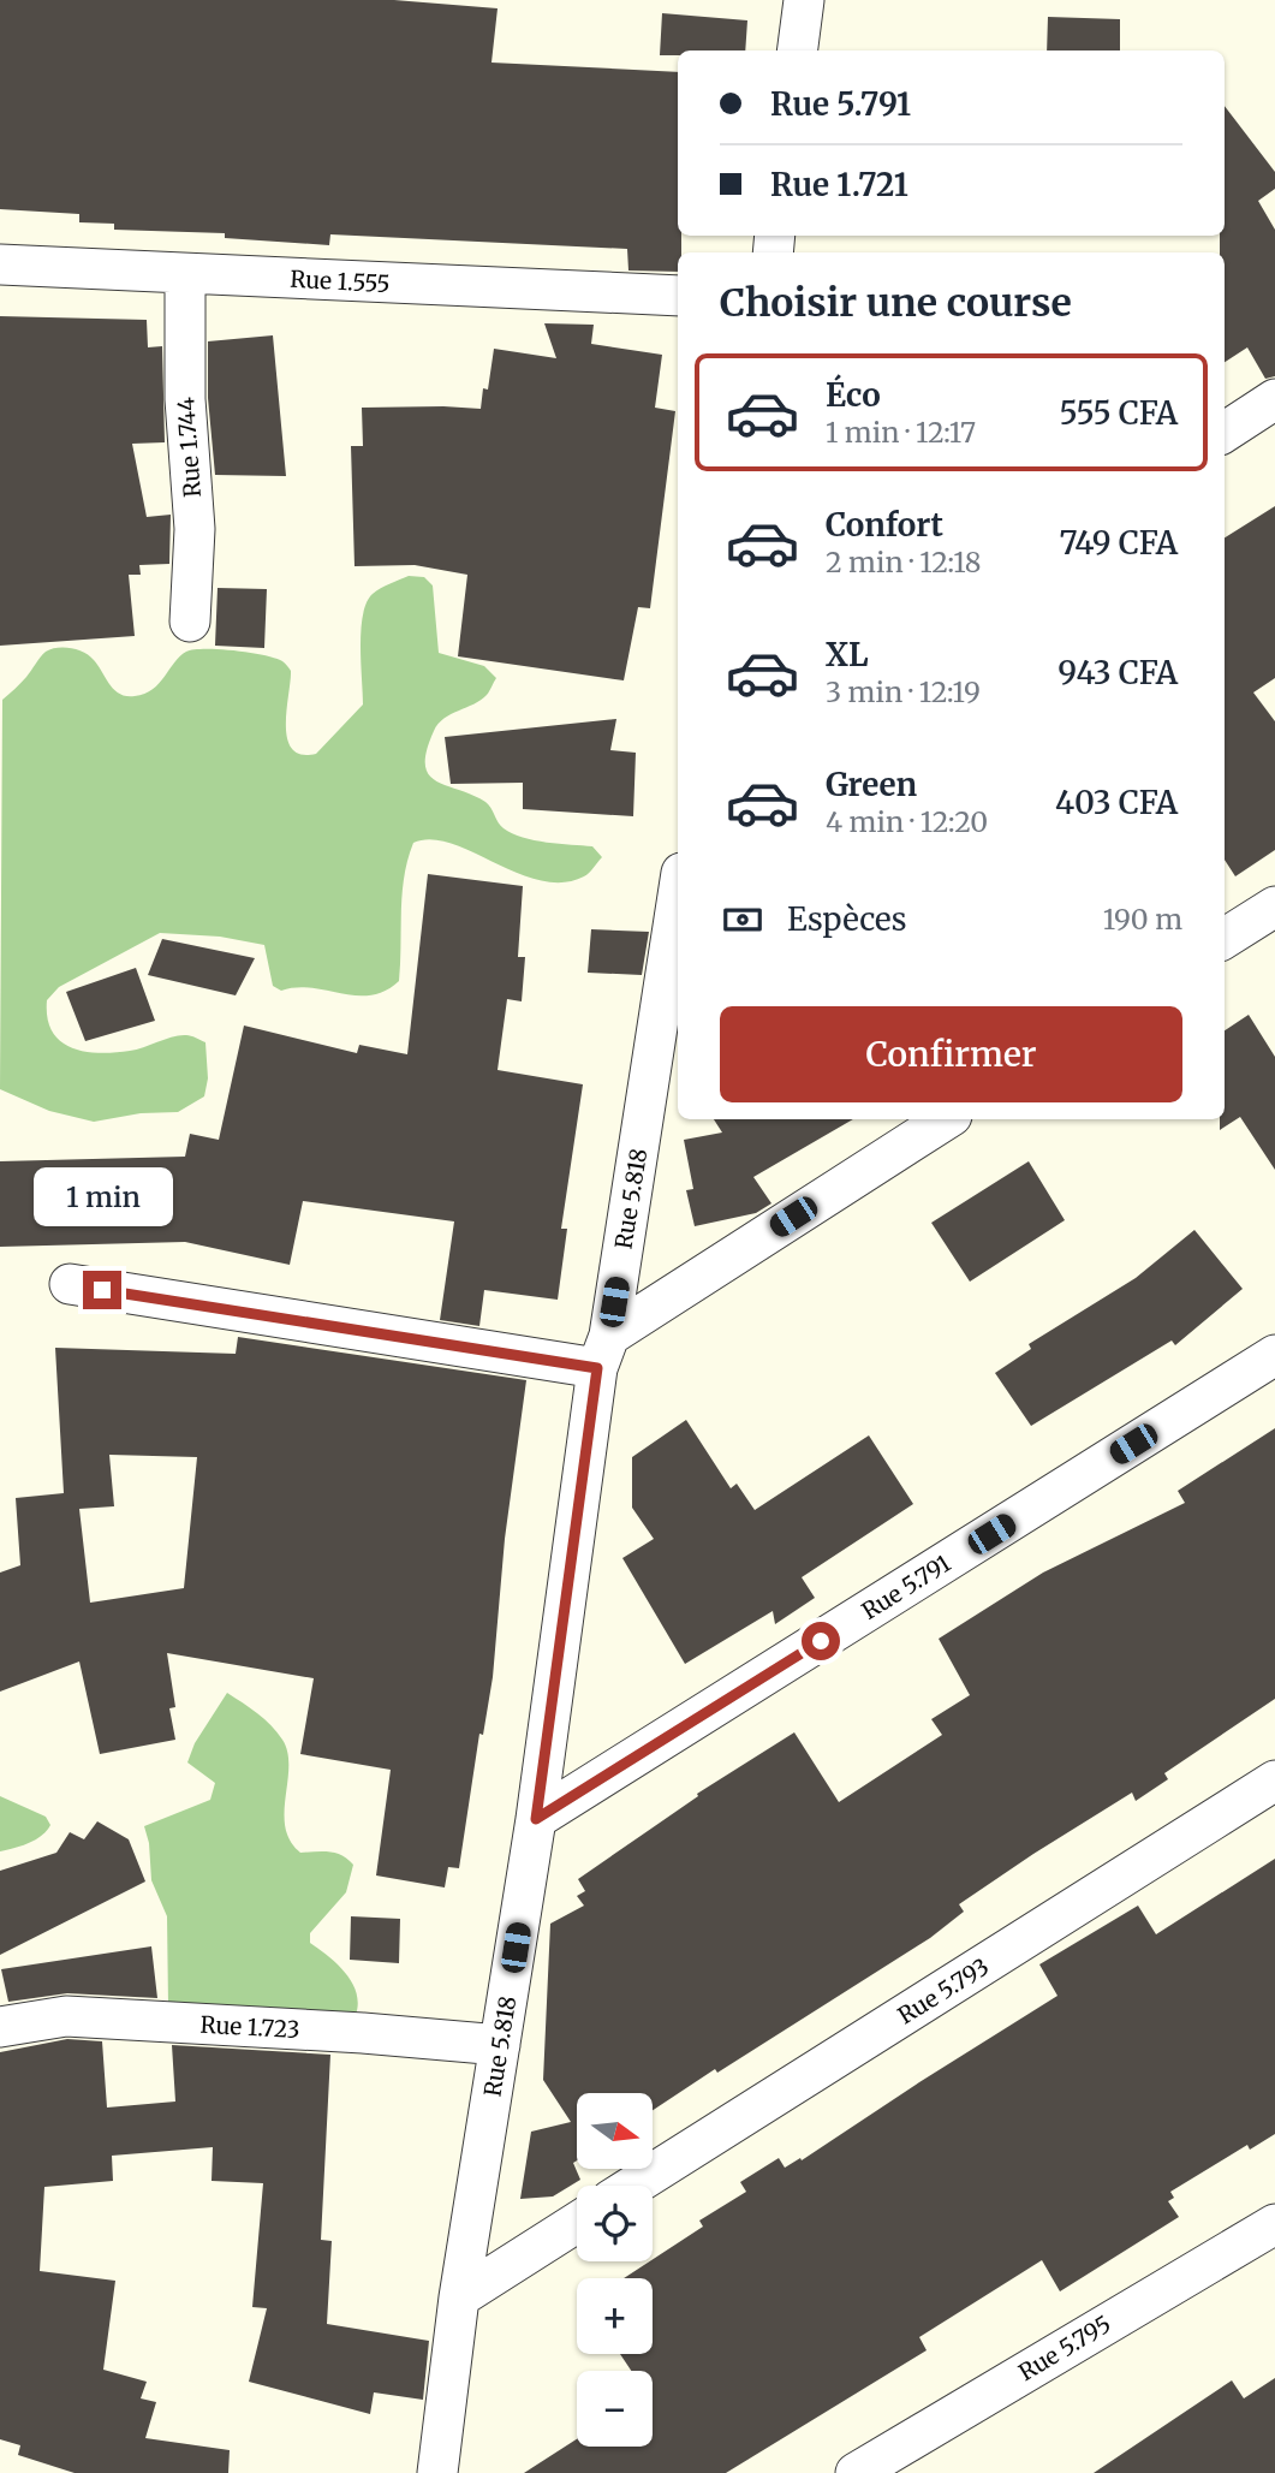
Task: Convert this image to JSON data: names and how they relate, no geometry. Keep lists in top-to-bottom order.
{
  "streets": {
    "street": [
      "Rue 1.555",
      "Rue 1.744",
      "Rue 5.818",
      "Rue 5.791",
      "Rue 5.793",
      "Rue 1.723",
      "Rue 5.795"
    ]
  },
  "crossings": [
    ["Rue 1.555", "Rue 1.744"],
    ["Rue 5.818", "Rue 5.791"],
    ["Rue 5.818", "Rue 1.723"]
  ],
  "north": "right",
  "page": {
    "banner": ["Rue 5.791", "Rue 1.721"],
    "heading": "Choisir une course",
    "list": [
      {
        "name": "Éco",
        "note": "1 min · 12:17",
        "value": "555 CFA"
      },
      {
        "name": "Confort",
        "note": "2 min · 12:18",
        "value": "749 CFA"
      },
      {
        "name": "XL",
        "note": "3 min · 12:19",
        "value": "943 CFA"
      },
      {
        "name": "Green",
        "note": "4 min · 12:20",
        "value": "403 CFA"
      }
    ],
    "pay": ["Espèces", "190 m"],
    "buttons": "Confirmer",
    "bubble": "1 min",
    "map_buttons": ["+", "−"]
  }
}
